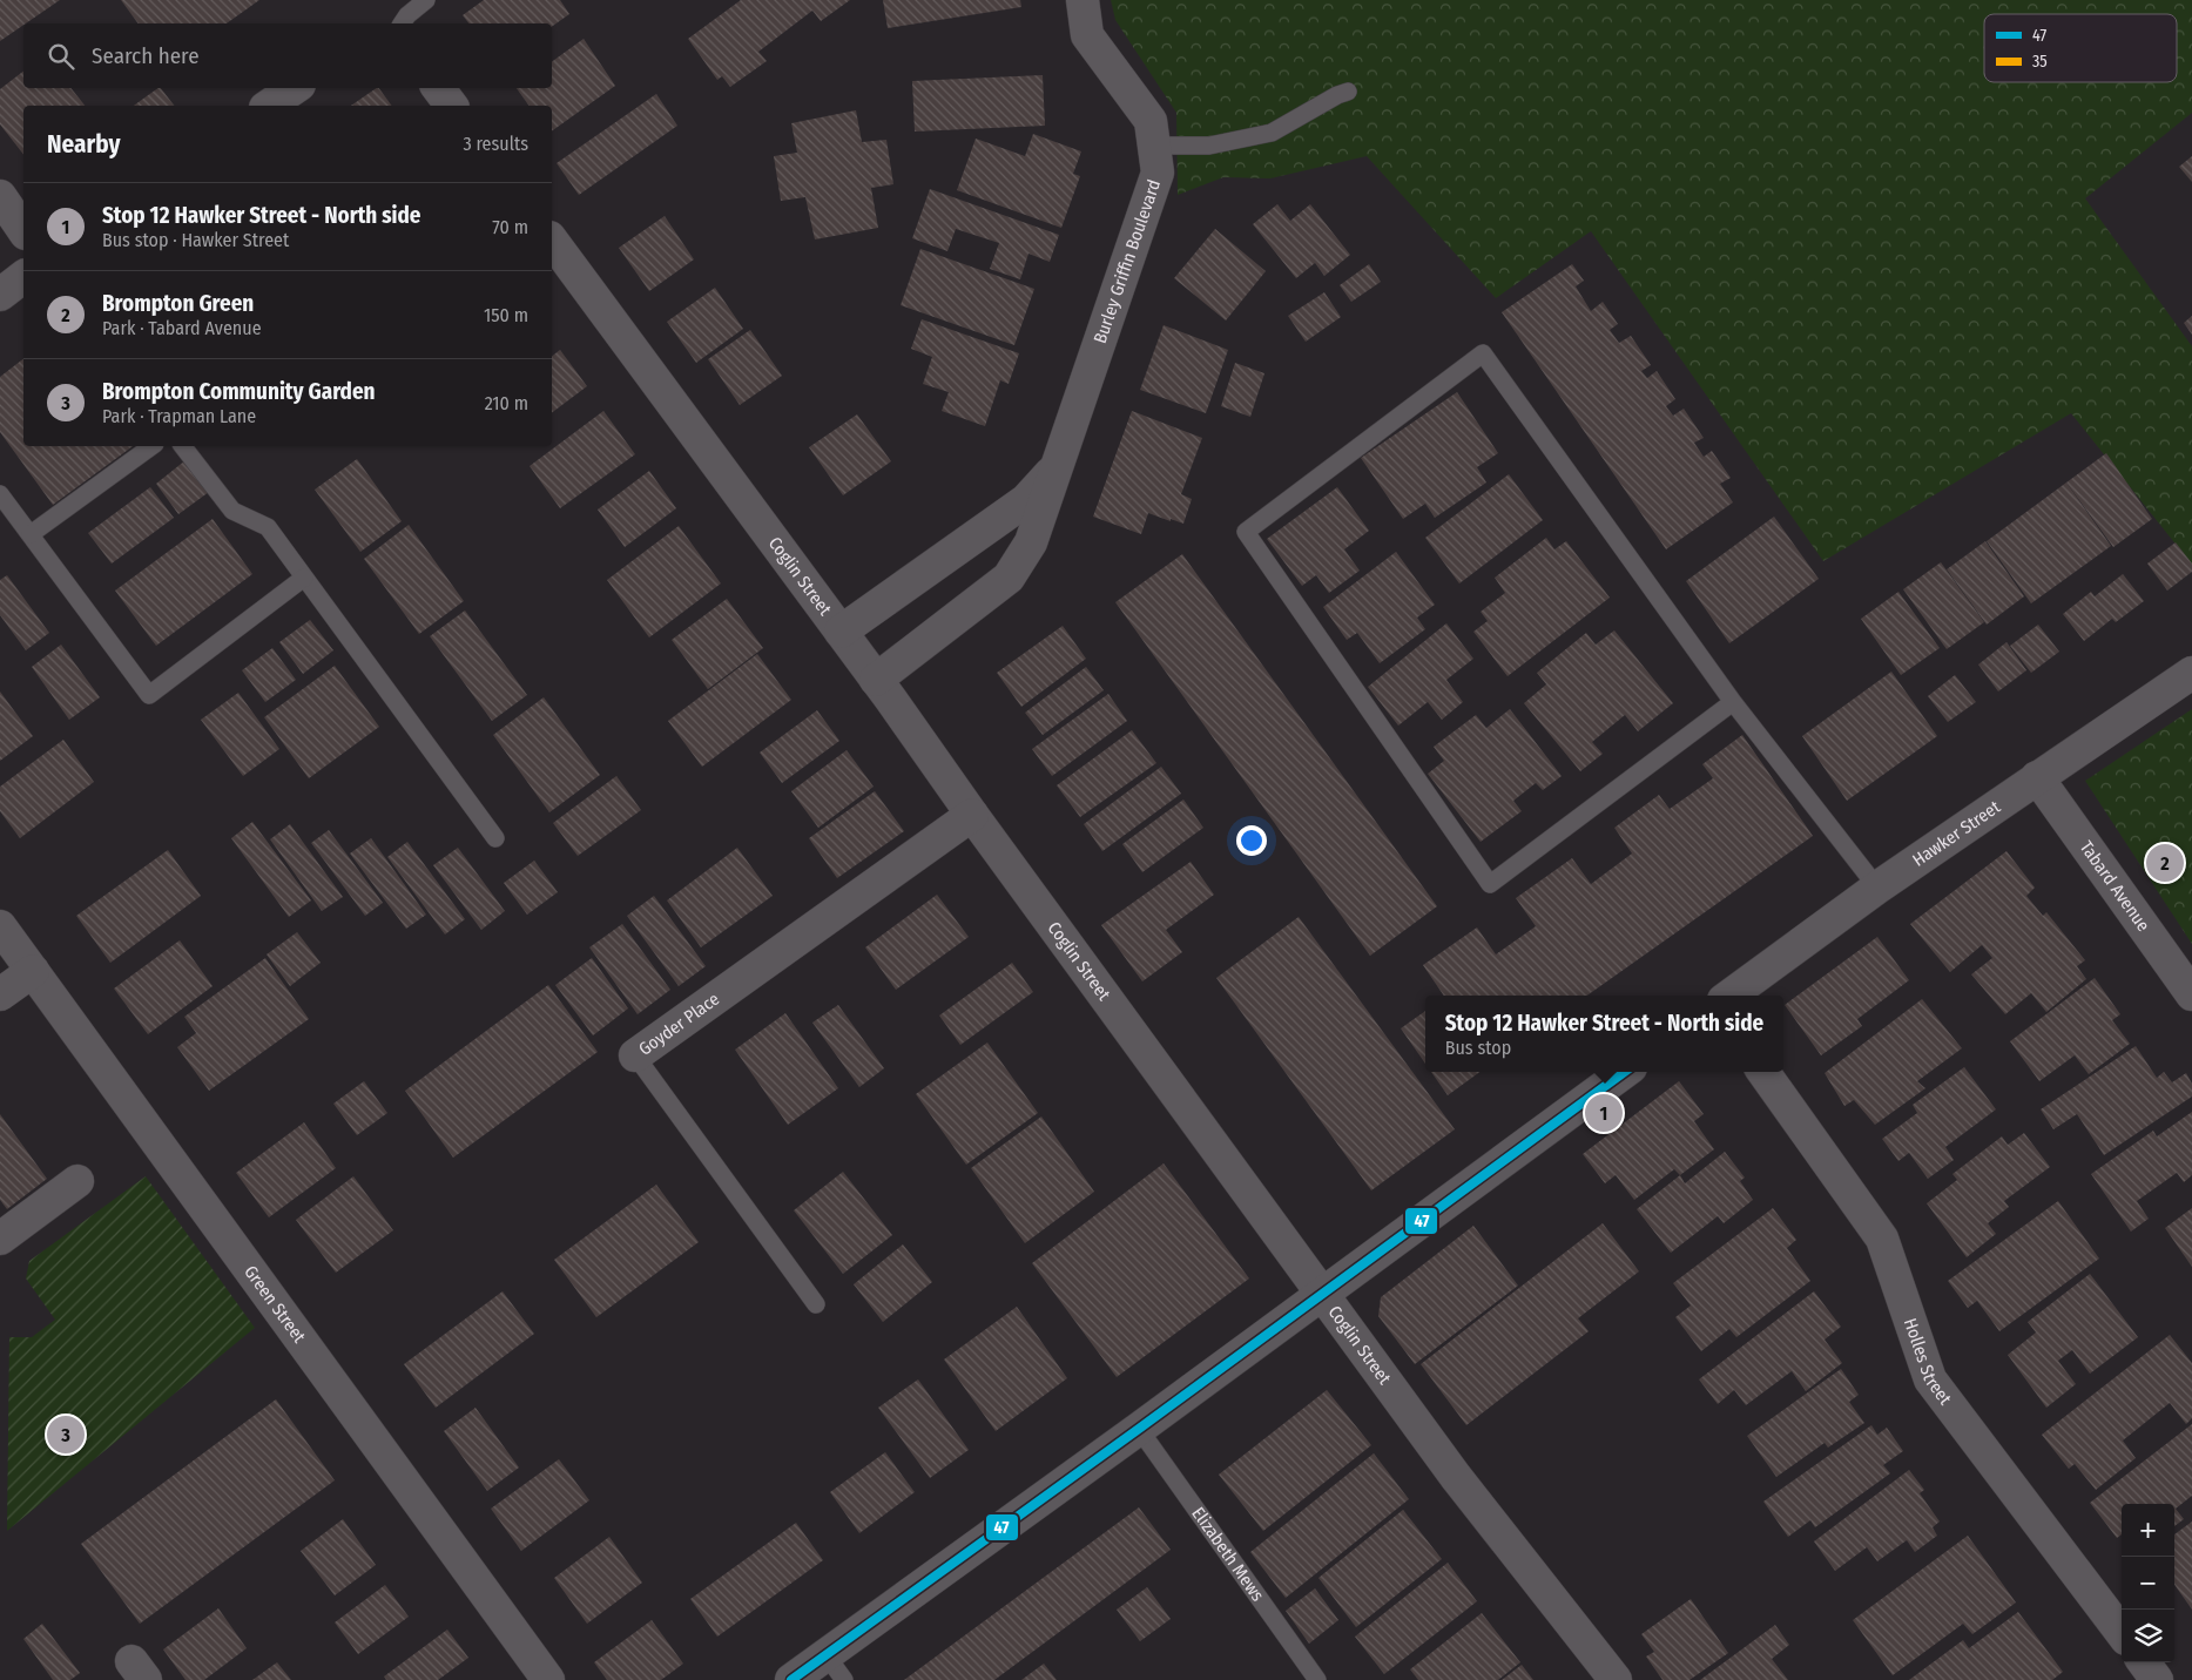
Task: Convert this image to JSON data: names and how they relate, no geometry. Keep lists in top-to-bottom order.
{
  "streets": {
    "street": [
      "Burley Griffin Boulevard",
      "Coglin Street",
      "Hawker Street",
      "Tabard Avenue",
      "Goyder Place",
      "Green Street",
      "Holles Street"
    ],
    "lane": ["Elizabeth Mews"]
  },
  "crossings": [
    ["Burley Griffin Boulevard", "Coglin Street"],
    ["Coglin Street", "Goyder Place"],
    ["Hawker Street", "Tabard Avenue"]
  ],
  "lines": ["transit line 47"],
  "legend": ["47", "35"],
  "page": {
    "search": "Search here",
    "heading": ["Nearby", "3 results"],
    "list": [
      {
        "mark": "1",
        "name": "Stop 12 Hawker Street - North side",
        "note": "Bus stop · Hawker Street",
        "value": "70 m"
      },
      {
        "mark": "2",
        "name": "Brompton Green",
        "note": "Park · Tabard Avenue",
        "value": "150 m"
      },
      {
        "mark": "3",
        "name": "Brompton Community Garden",
        "note": "Park · Trapman Lane",
        "value": "210 m"
      }
    ],
    "pins": ["2", "1", "3"],
    "popup": ["Stop 12 Hawker Street - North side", "Bus stop"],
    "map_buttons": ["+", "−"]
  }
}
